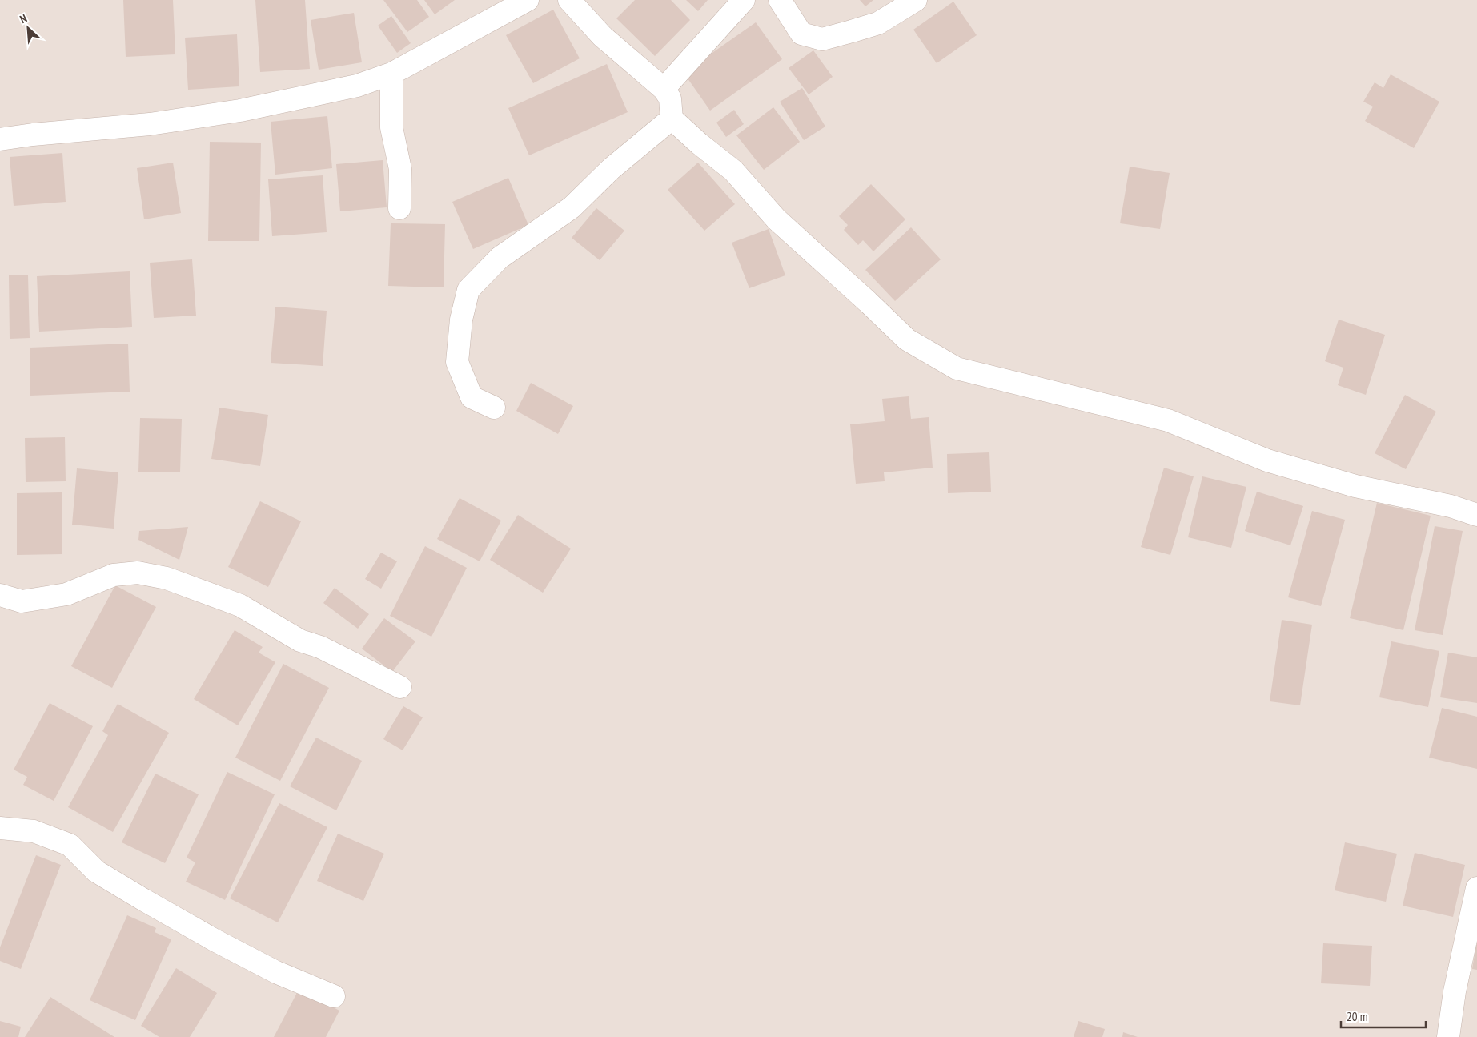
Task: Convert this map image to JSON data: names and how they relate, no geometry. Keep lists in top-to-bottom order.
{
  "scale_bar": "20 m",
  "north": "top left"
}
